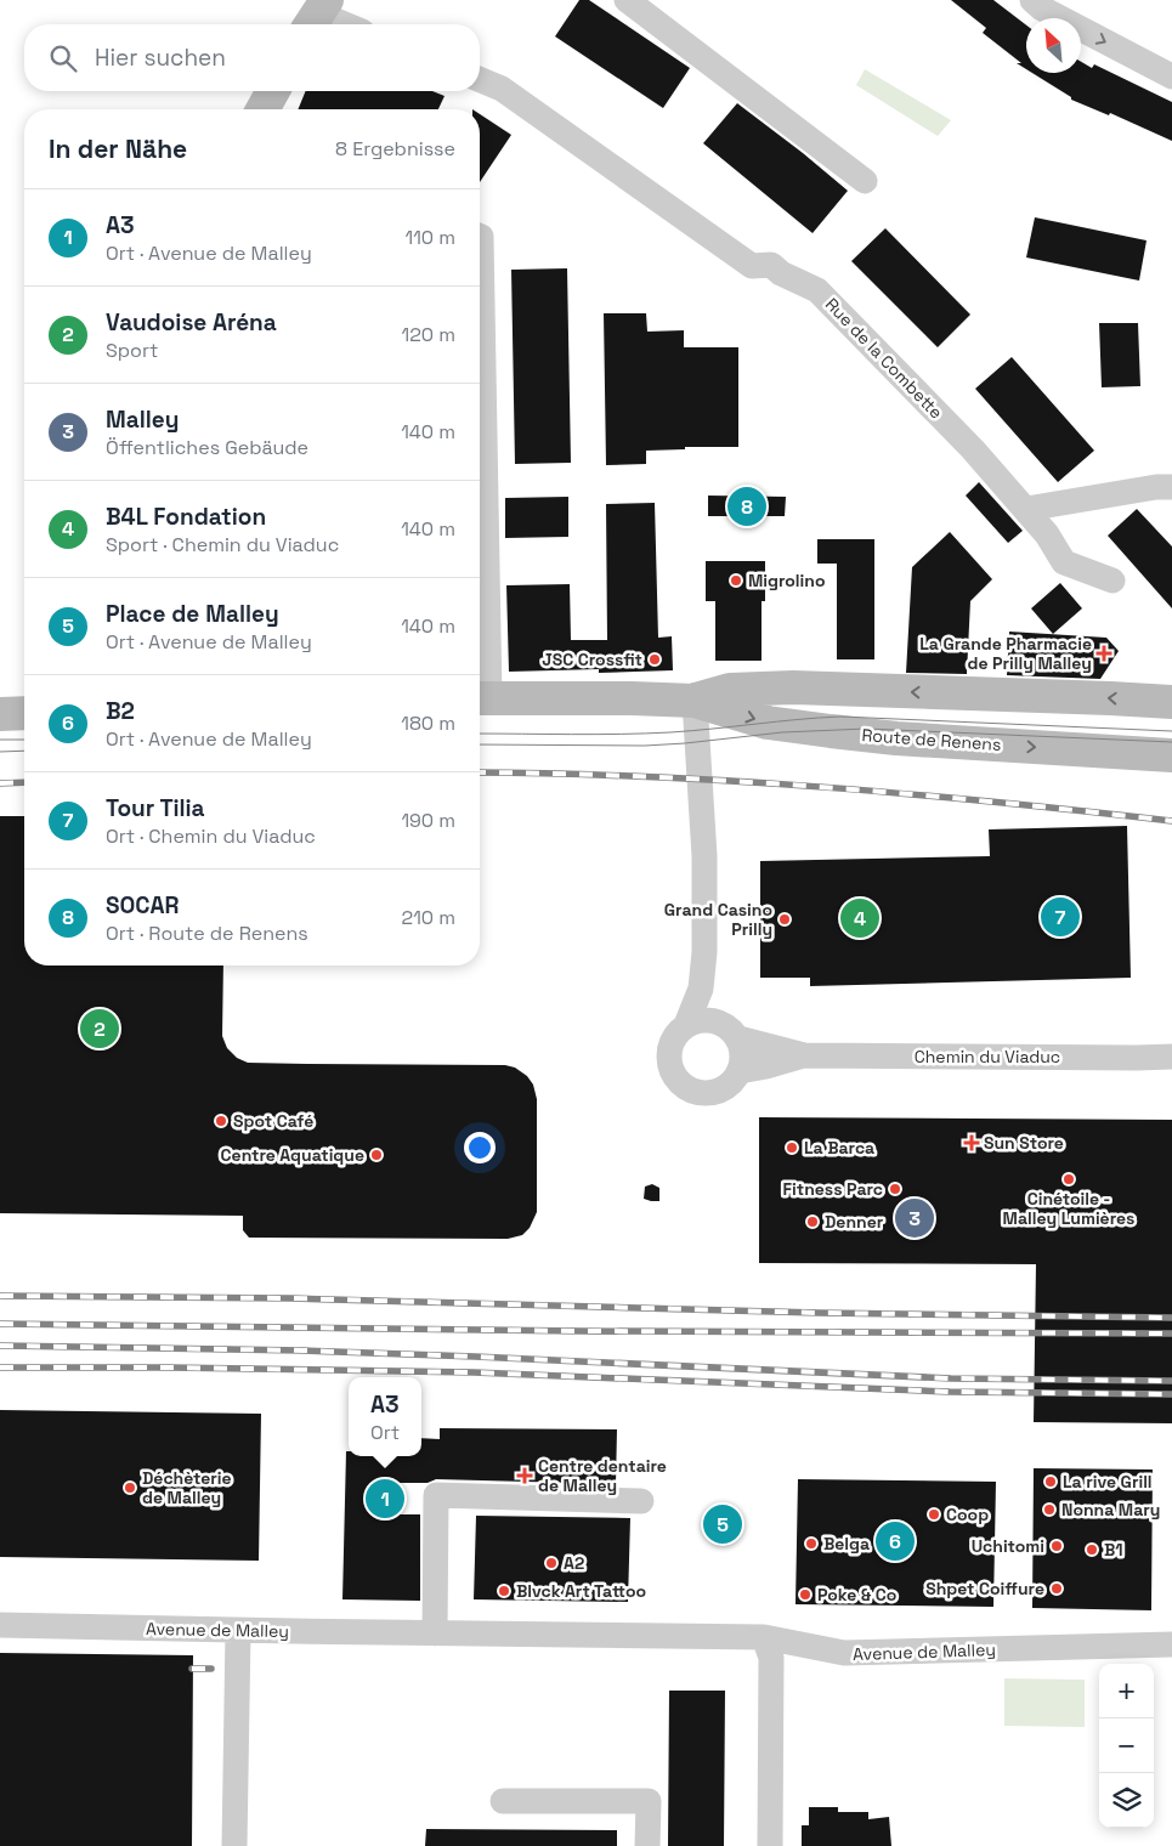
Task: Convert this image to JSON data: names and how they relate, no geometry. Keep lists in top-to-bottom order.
{
  "streets": {
    "main road": ["Route de Renens"],
    "street": ["Rue de la Combette", "Chemin du Viaduc", "Avenue de Malley"]
  },
  "places": {
    "other": [
      "Migrolino",
      "JSC Crossfit",
      "Grand Casino Prilly",
      "Spot Café",
      "La Barca",
      "Centre Aquatique",
      "Cinétoile - Malley Lumières",
      "Fitness Parc",
      "Denner",
      "La rive Grill",
      "Déchèterie de Malley",
      "Nonna Mary",
      "Coop",
      "Belga",
      "Uchitomi",
      "B1",
      "A2",
      "Shpet Coiffure",
      "Blvck Art Tattoo",
      "Poke & Co"
    ],
    "health": ["La Grande Pharmacie de Prilly Malley", "Sun Store", "Centre dentaire de Malley"]
  },
  "north": "top left",
  "page": {
    "search": "Hier suchen",
    "heading": ["In der Nähe", "8 Ergebnisse"],
    "list": [
      {
        "mark": "1",
        "name": "A3",
        "note": "Ort · Avenue de Malley",
        "value": "110 m"
      },
      {
        "mark": "2",
        "name": "Vaudoise Aréna",
        "note": "Sport",
        "value": "120 m"
      },
      {
        "mark": "3",
        "name": "Malley",
        "note": "Öffentliches Gebäude",
        "value": "140 m"
      },
      {
        "mark": "4",
        "name": "B4L Fondation",
        "note": "Sport · Chemin du Viaduc",
        "value": "140 m"
      },
      {
        "mark": "5",
        "name": "Place de Malley",
        "note": "Ort · Avenue de Malley",
        "value": "140 m"
      },
      {
        "mark": "6",
        "name": "B2",
        "note": "Ort · Avenue de Malley",
        "value": "180 m"
      },
      {
        "mark": "7",
        "name": "Tour Tilia",
        "note": "Ort · Chemin du Viaduc",
        "value": "190 m"
      },
      {
        "mark": "8",
        "name": "SOCAR",
        "note": "Ort · Route de Renens",
        "value": "210 m"
      }
    ],
    "pins": [
      "8",
      "7",
      "4",
      "2",
      "3",
      "1",
      "5",
      "6"
    ],
    "popup": ["A3", "Ort"],
    "map_buttons": ["+", "−"]
  }
}
